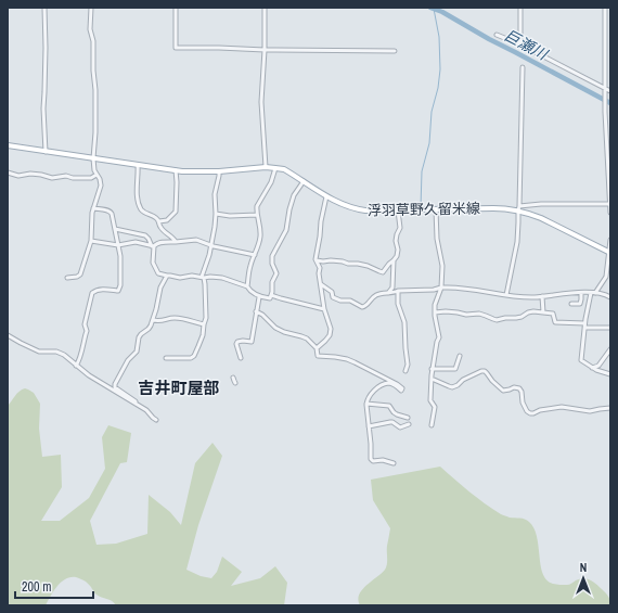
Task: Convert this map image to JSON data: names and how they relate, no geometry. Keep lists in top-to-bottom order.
{
  "streets": {
    "main road": ["浮羽草野久留米線"]
  },
  "districts": ["吉井町屋部"],
  "water": ["巨瀬川"],
  "scale_bar": "200 m",
  "north": "top"
}
